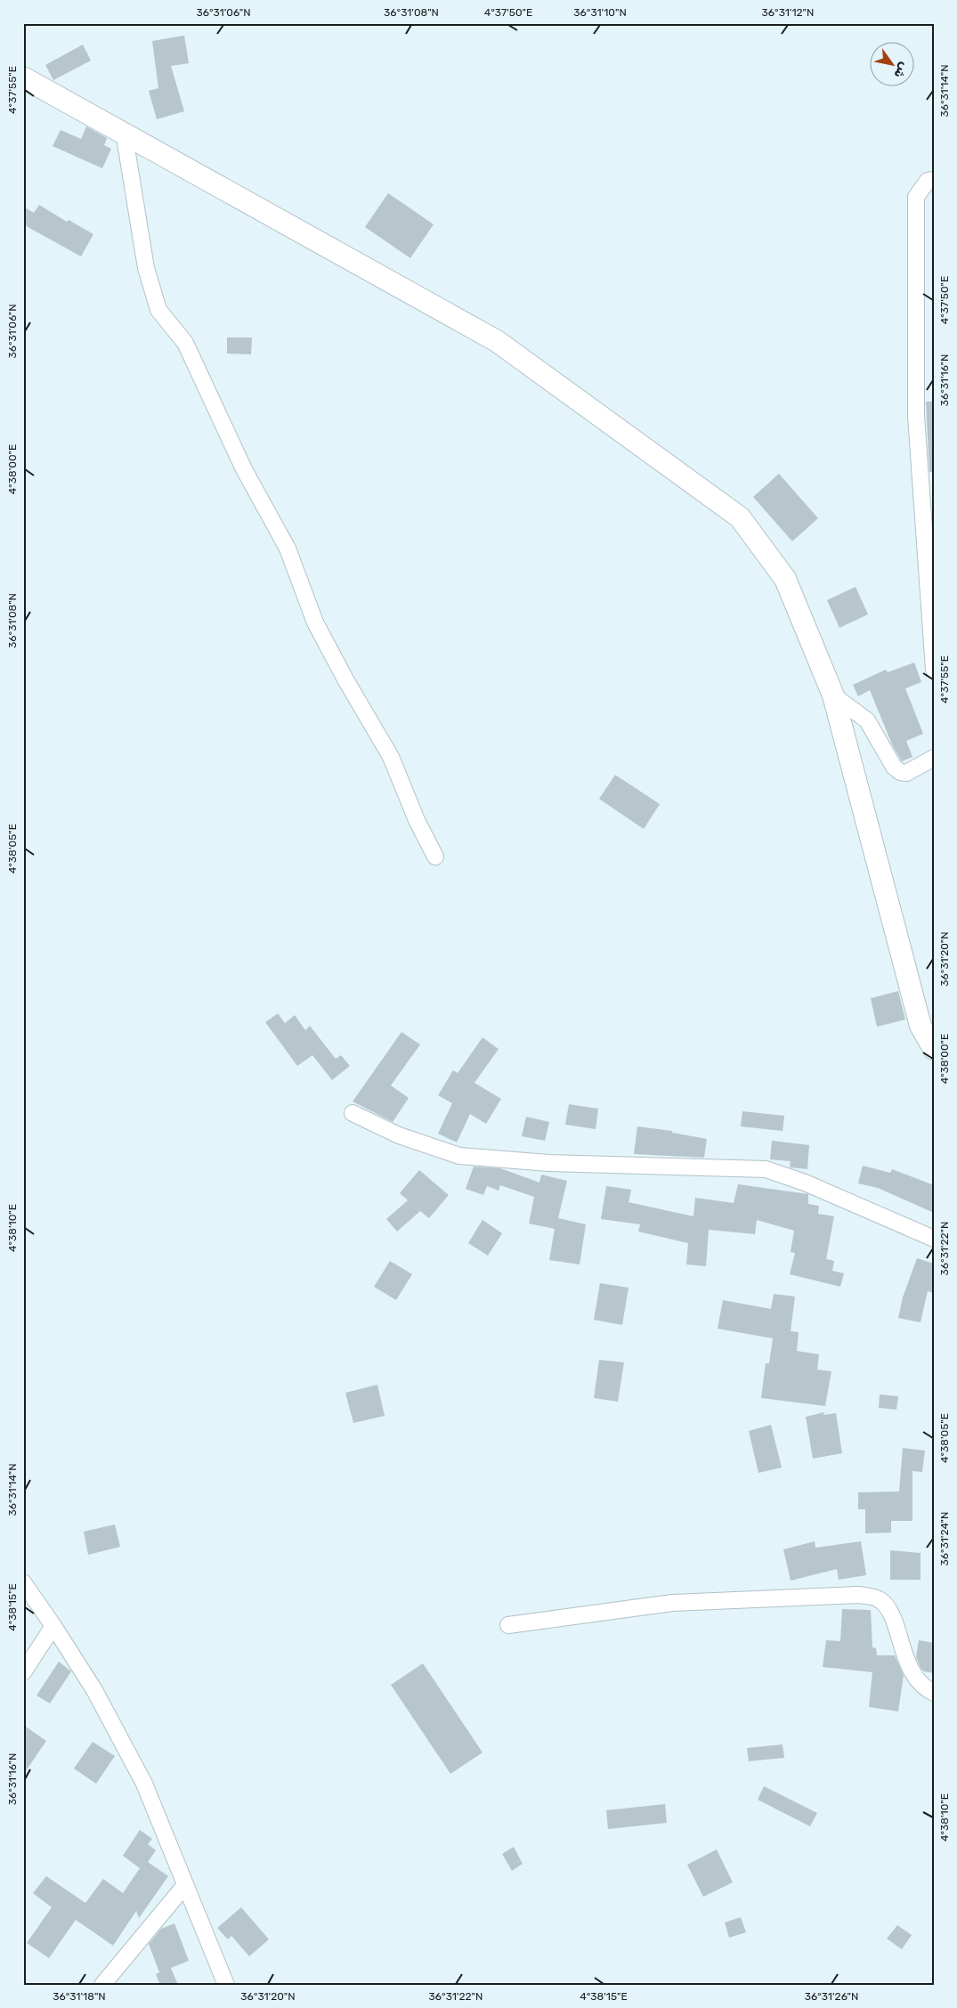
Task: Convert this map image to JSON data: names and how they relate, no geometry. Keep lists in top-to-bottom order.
{
  "north": "bottom right",
  "coordinates": [
    "36°31'06\"N",
    "36°31'08\"N",
    "4°37'50\"E",
    "36°31'10\"N",
    "36°31'12\"N",
    "4°37'55\"E",
    "36°31'14\"N",
    "36°31'16\"N",
    "4°38'00\"E",
    "4°38'05\"E",
    "36°31'20\"N",
    "4°38'10\"E",
    "36°31'22\"N",
    "36°31'24\"N",
    "4°38'15\"E",
    "36°31'18\"N",
    "36°31'26\"N"
  ]
}
